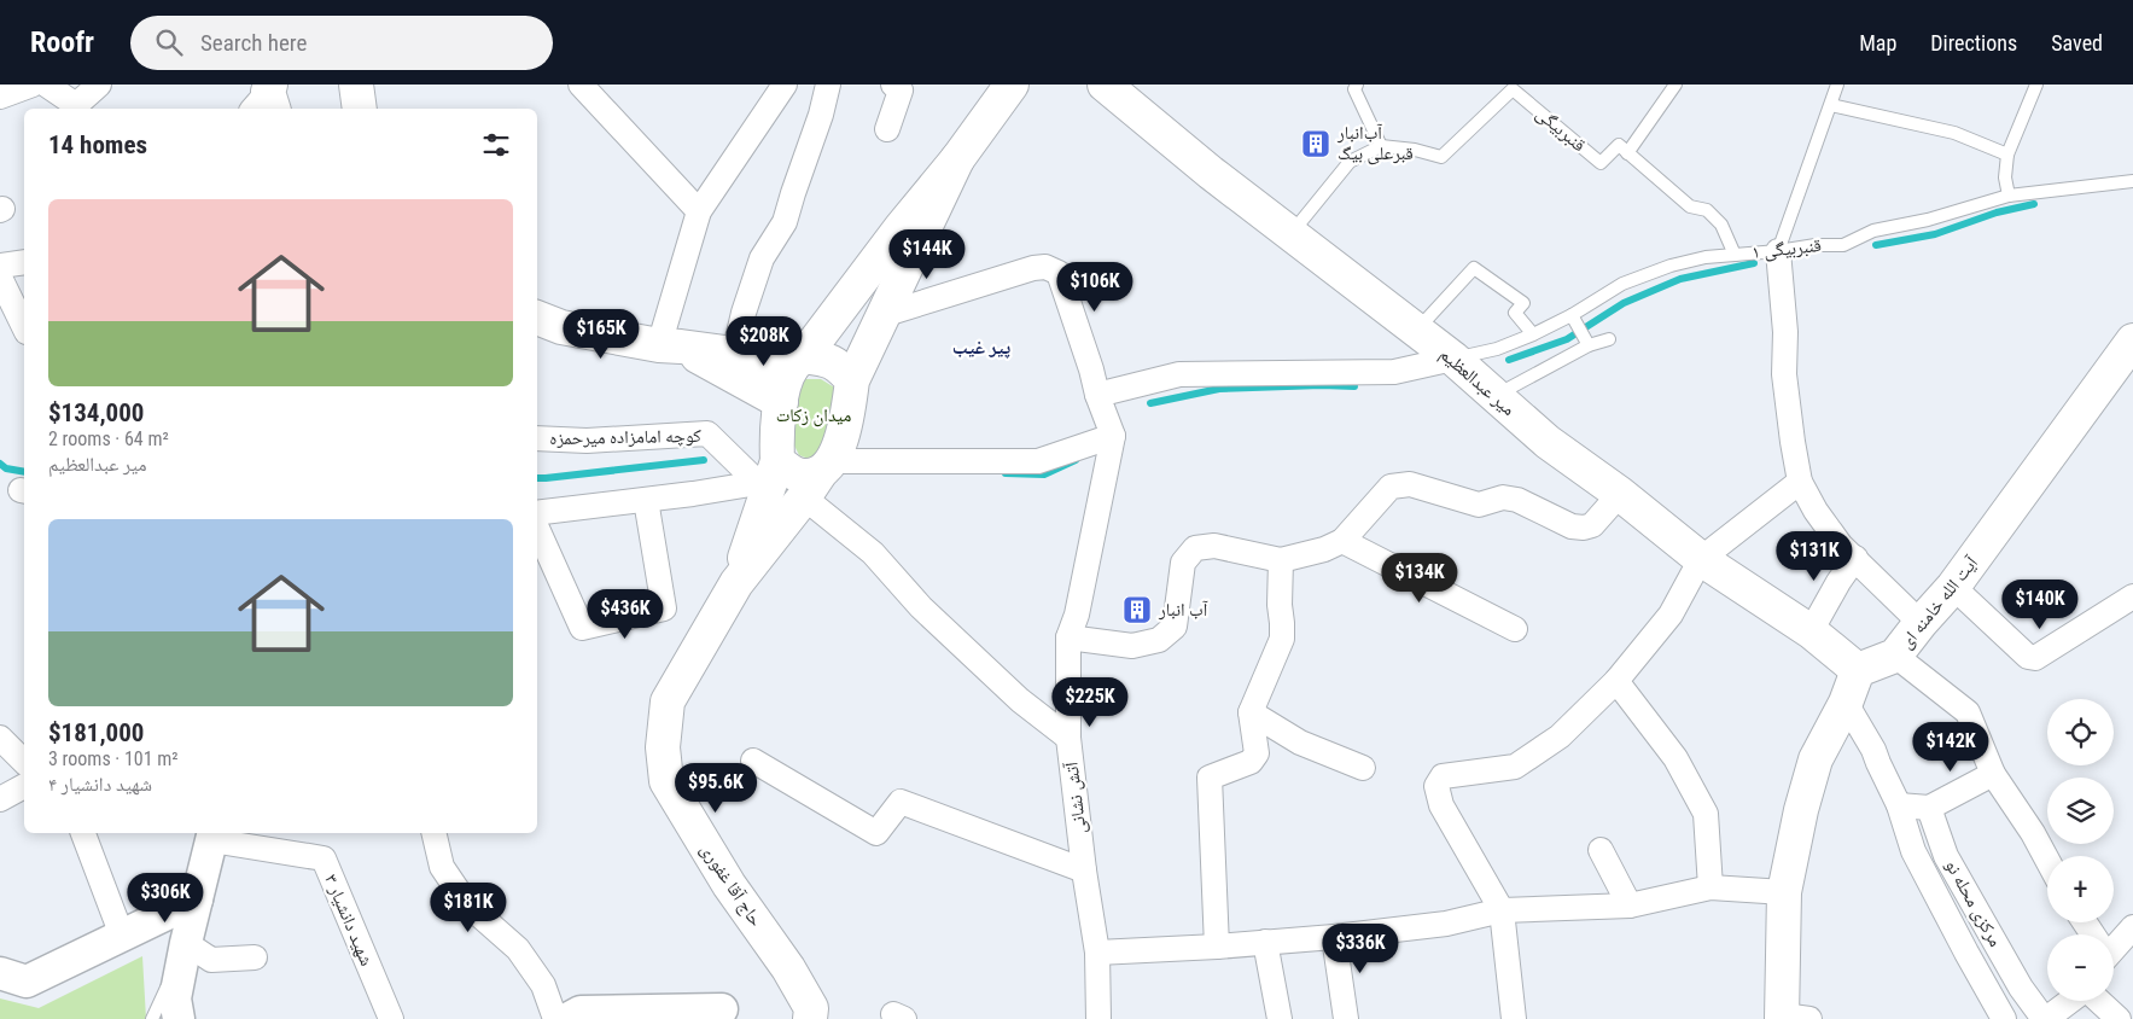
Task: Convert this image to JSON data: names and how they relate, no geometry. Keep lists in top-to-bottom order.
{
  "streets": {
    "main road": ["میر عبدالعظیم", "آیت الله خامنه ای", "حاج آقا غفوری"],
    "street": [
      "کوچه امامزاده میرحمزه",
      "آتش نشانی",
      "مرکزی محله نو",
      "شهید دانشیار ۳"
    ],
    "lane": ["قنبربیگی", "قنبربیگی ۱"]
  },
  "crossings": [
    ["قنبربیگی ۱", "میر عبدالعظیم"],
    ["میر عبدالعظیم", "آیت الله خامنه ای"],
    ["کوچه امامزاده میرحمزه", "آتش نشانی"],
    ["کوچه امامزاده میرحمزه", "حاج آقا غفوری"]
  ],
  "districts": ["پیر غیب"],
  "parks": ["میدان زکات"],
  "places": {
    "building": ["آب‌انبار قبرعلی بیگ", "آب انبار"]
  },
  "page": {
    "header": "Roofr",
    "search": "Search here",
    "nav": ["Map", "Directions", "Saved"],
    "heading": "14 homes",
    "list": [
      {
        "name": "$134,000",
        "note": "2 rooms · 64 m² · میر عبدالعظیم"
      },
      {
        "name": "$181,000",
        "note": "3 rooms · 101 m² · شهید دانشیار ۴"
      }
    ],
    "price": [
      "$144K",
      "$106K",
      "$165K",
      "$208K",
      "$131K",
      "$134K",
      "$140K",
      "$436K",
      "$225K",
      "$142K",
      "$95.6K",
      "$306K",
      "$181K",
      "$336K"
    ],
    "map_buttons": ["+", "−"]
  }
}
